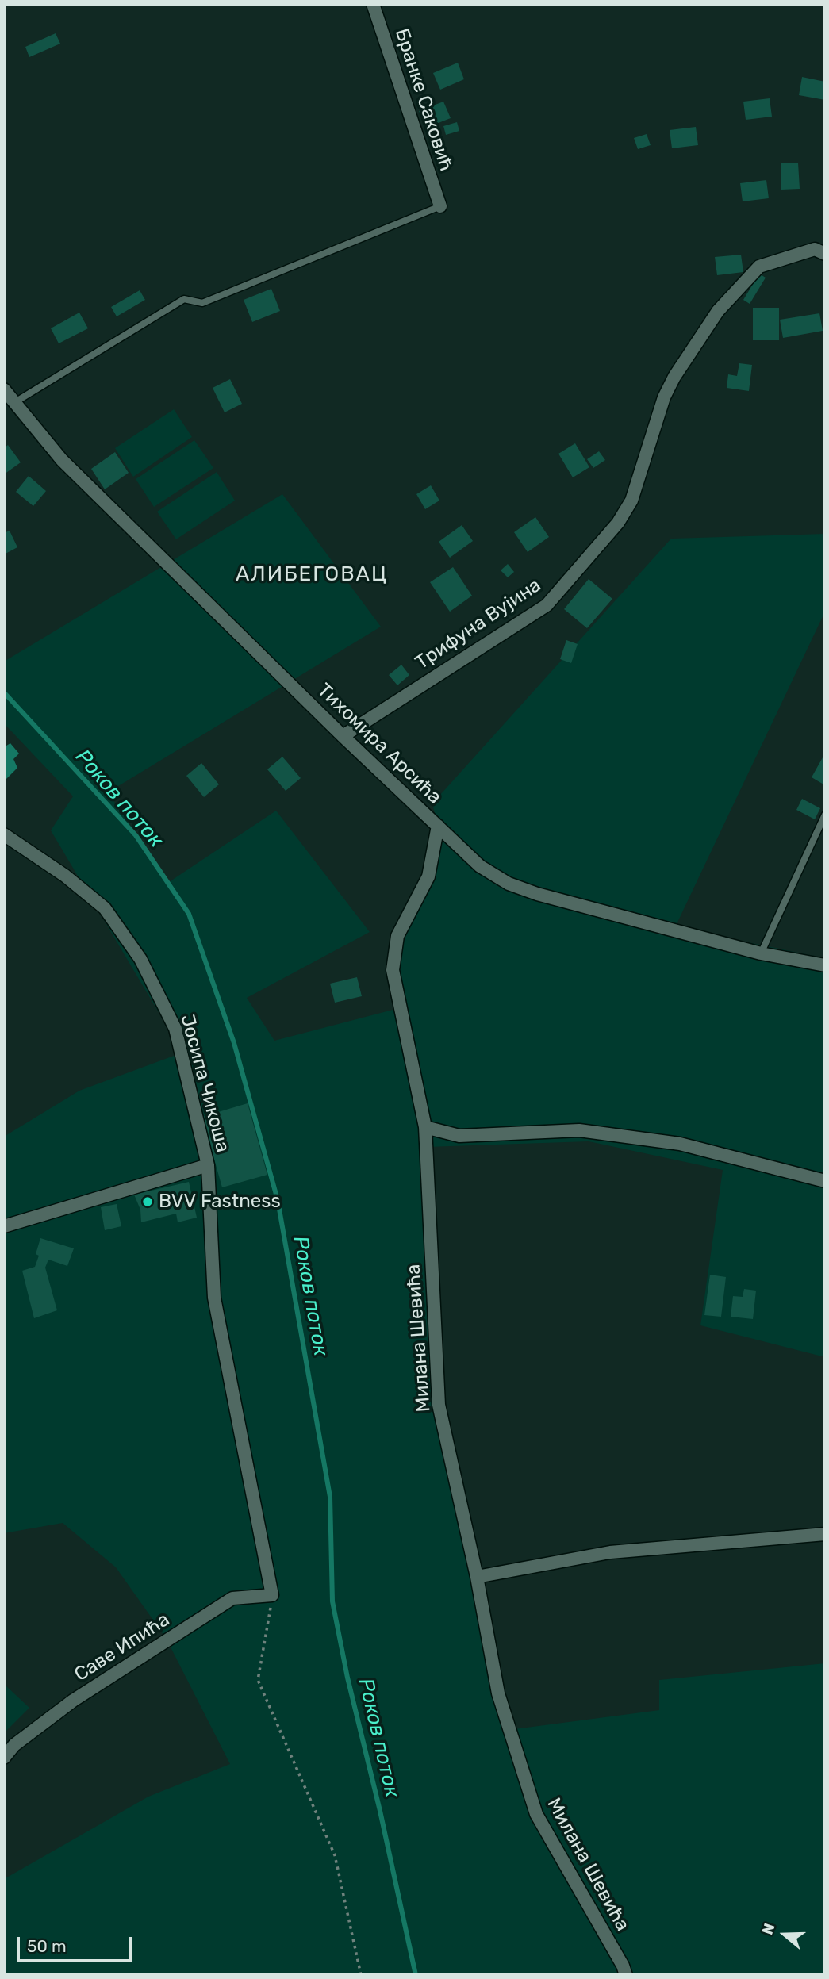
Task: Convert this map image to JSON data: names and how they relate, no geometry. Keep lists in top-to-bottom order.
{
  "streets": {
    "street": [
      "Бранке Саковић",
      "Трифуна Вујина",
      "Тихомира Арсића",
      "Јосипа Чикоша",
      "Милана Шевића",
      "Саве Ипића"
    ]
  },
  "crossings": [
    ["Трифуна Вујина", "Тихомира Арсића"],
    ["Тихомира Арсића", "Милана Шевића"]
  ],
  "districts": ["АЛИБЕГОВАЦ"],
  "water": ["Роков поток"],
  "places": ["BVV Fastness"],
  "scale_bar": "50 m",
  "north": "left"
}
